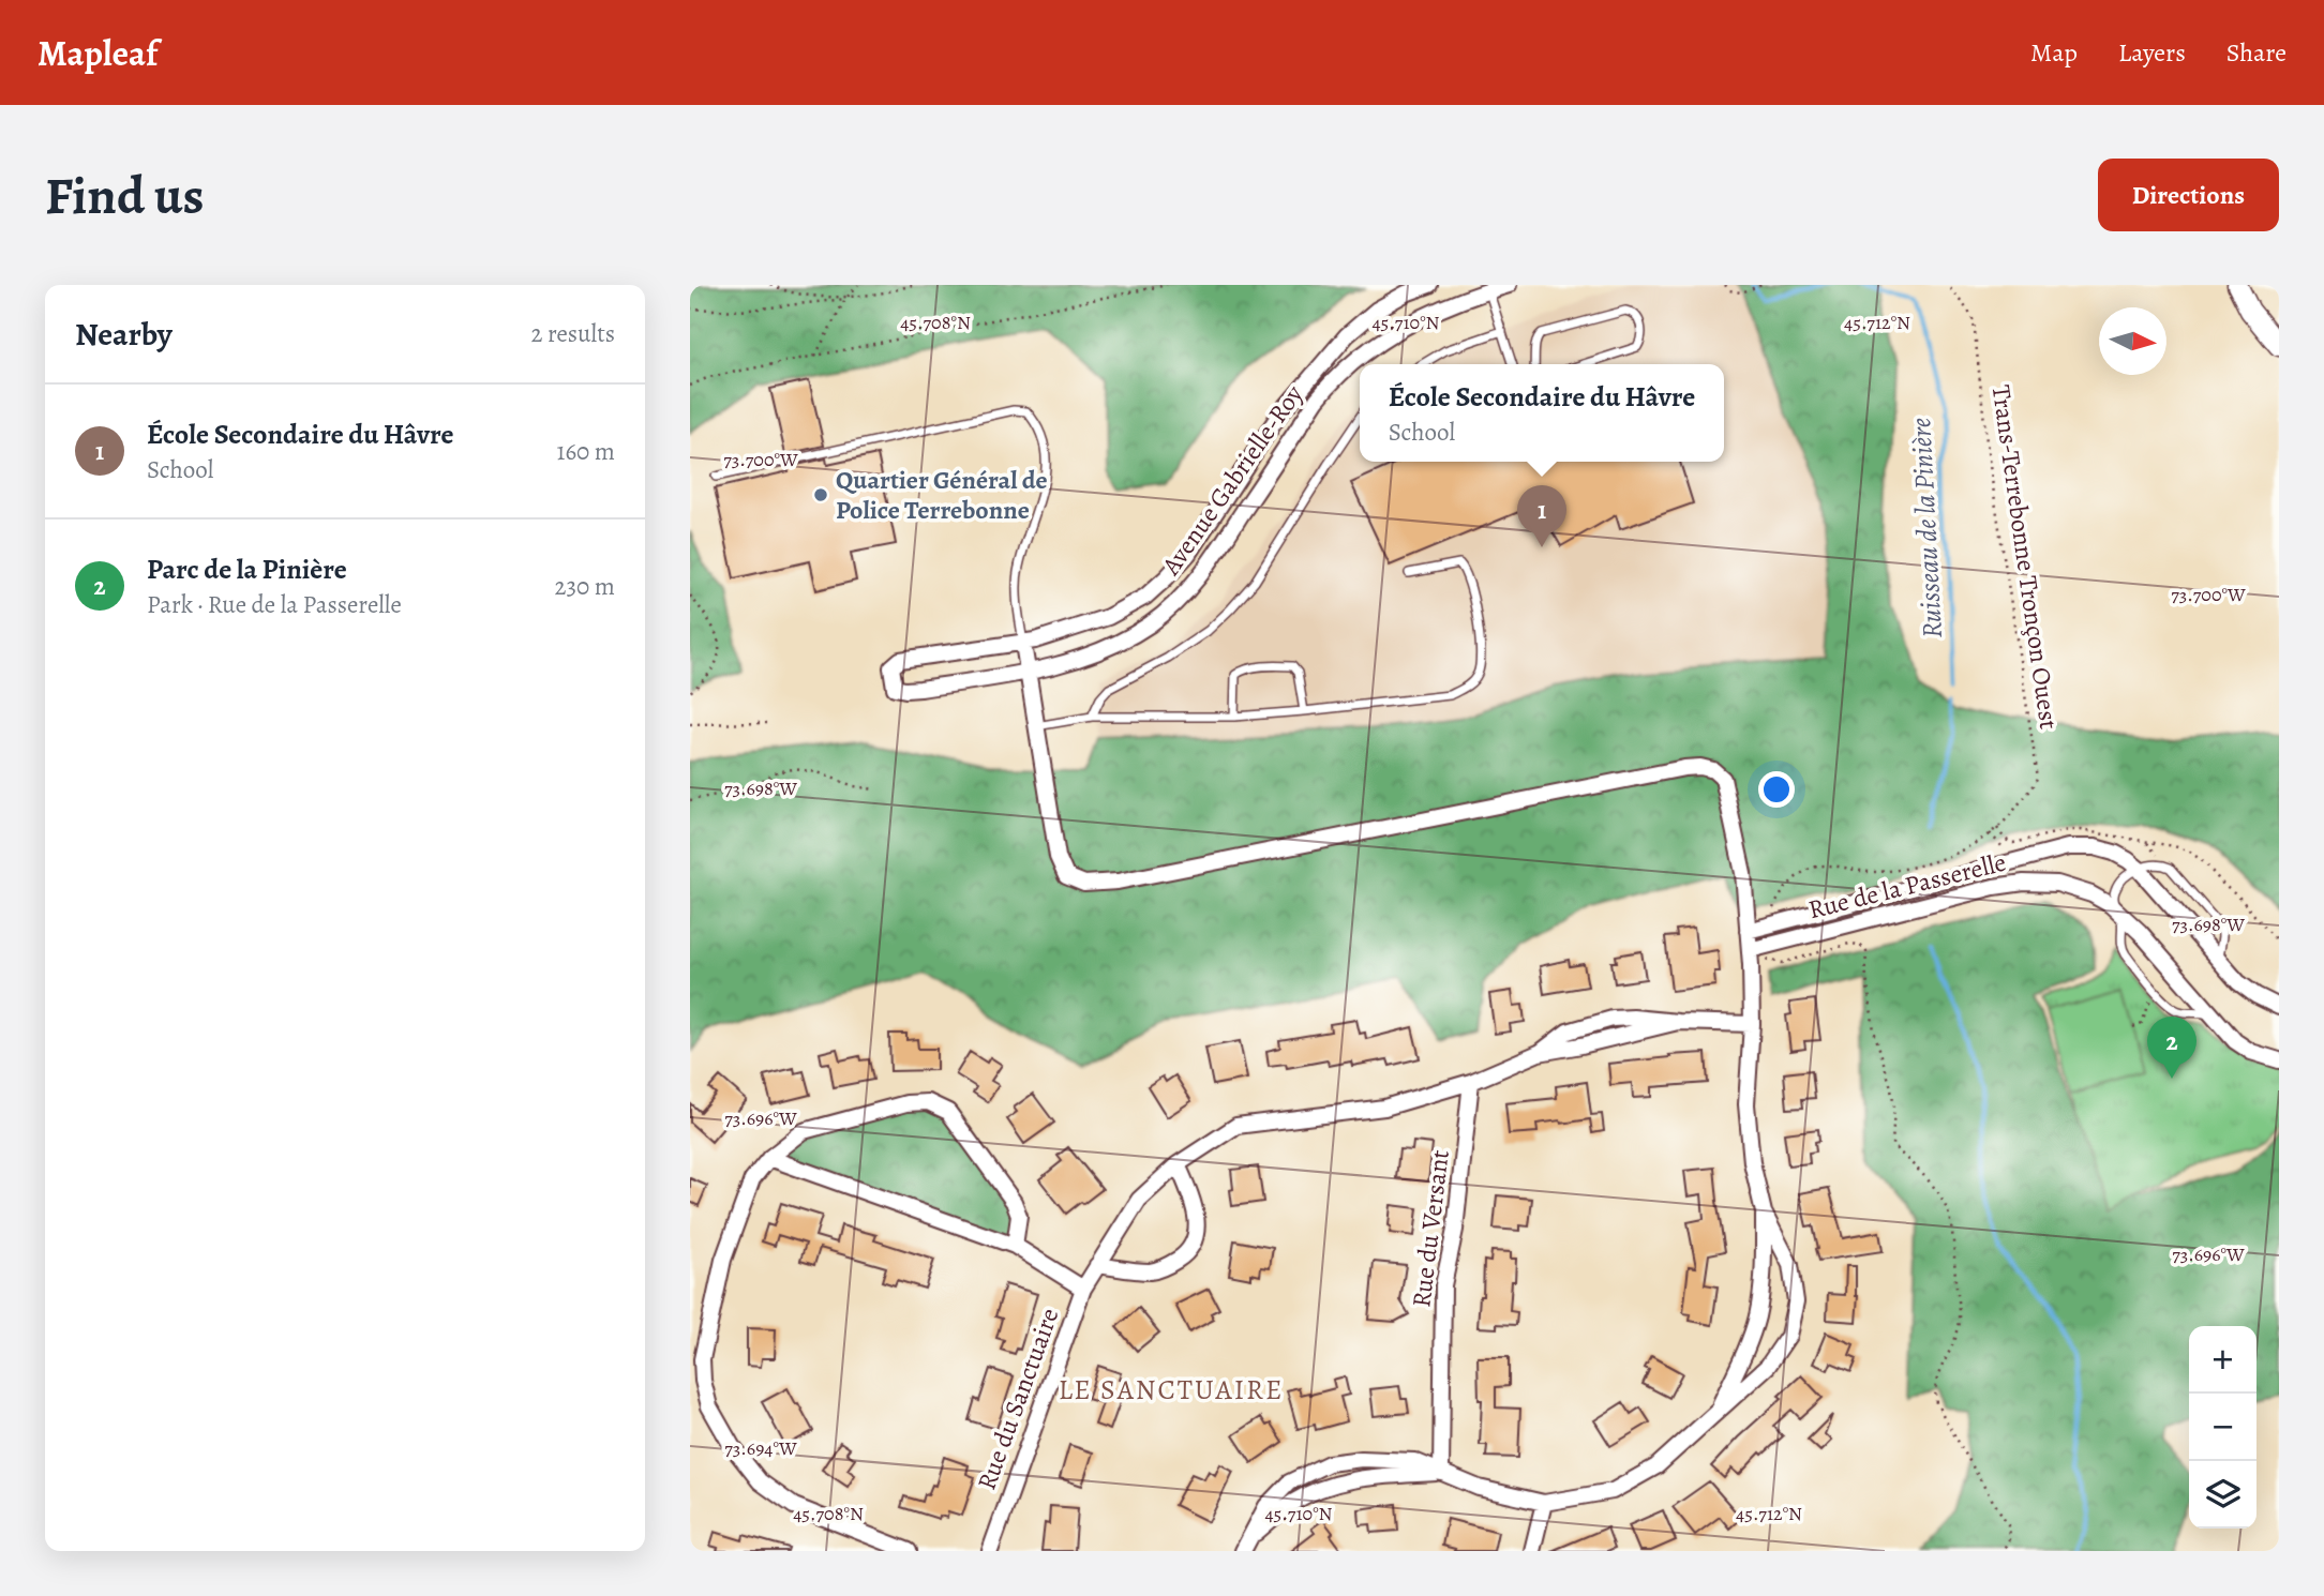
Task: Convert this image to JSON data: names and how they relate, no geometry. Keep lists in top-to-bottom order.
{
  "streets": {
    "street": [
      "Avenue Gabrielle-Roy",
      "Rue de la Passerelle",
      "Rue du Versant",
      "Rue du Sanctuaire"
    ],
    "path": ["Trans-Terrebonne Tronçon Ouest"]
  },
  "crossings": [
    ["Rue du Versant", "Rue du Sanctuaire"]
  ],
  "districts": ["LE SANCTUAIRE"],
  "water": ["Ruisseau de la Pinière"],
  "places": ["Quartier Général de Police Terrebonne"],
  "north": "right",
  "page": {
    "header": "Mapleaf",
    "nav": ["Map", "Layers", "Share"],
    "buttons": "Directions",
    "title": "Find us",
    "heading": ["Nearby", "2 results"],
    "popup": ["École Secondaire du Hâvre", "School"],
    "list": [
      {
        "mark": "1",
        "name": "École Secondaire du Hâvre",
        "note": "School",
        "value": "160 m"
      },
      {
        "mark": "2",
        "name": "Parc de la Pinière",
        "note": "Park · Rue de la Passerelle",
        "value": "230 m"
      }
    ],
    "pins": ["1", "2"],
    "map_buttons": ["+", "−"]
  },
  "coordinates": [
    "45.708°N",
    "45.710°N",
    "45.712°N",
    "73.700°W",
    "73.698°W",
    "73.696°W",
    "73.694°W"
  ]
}
